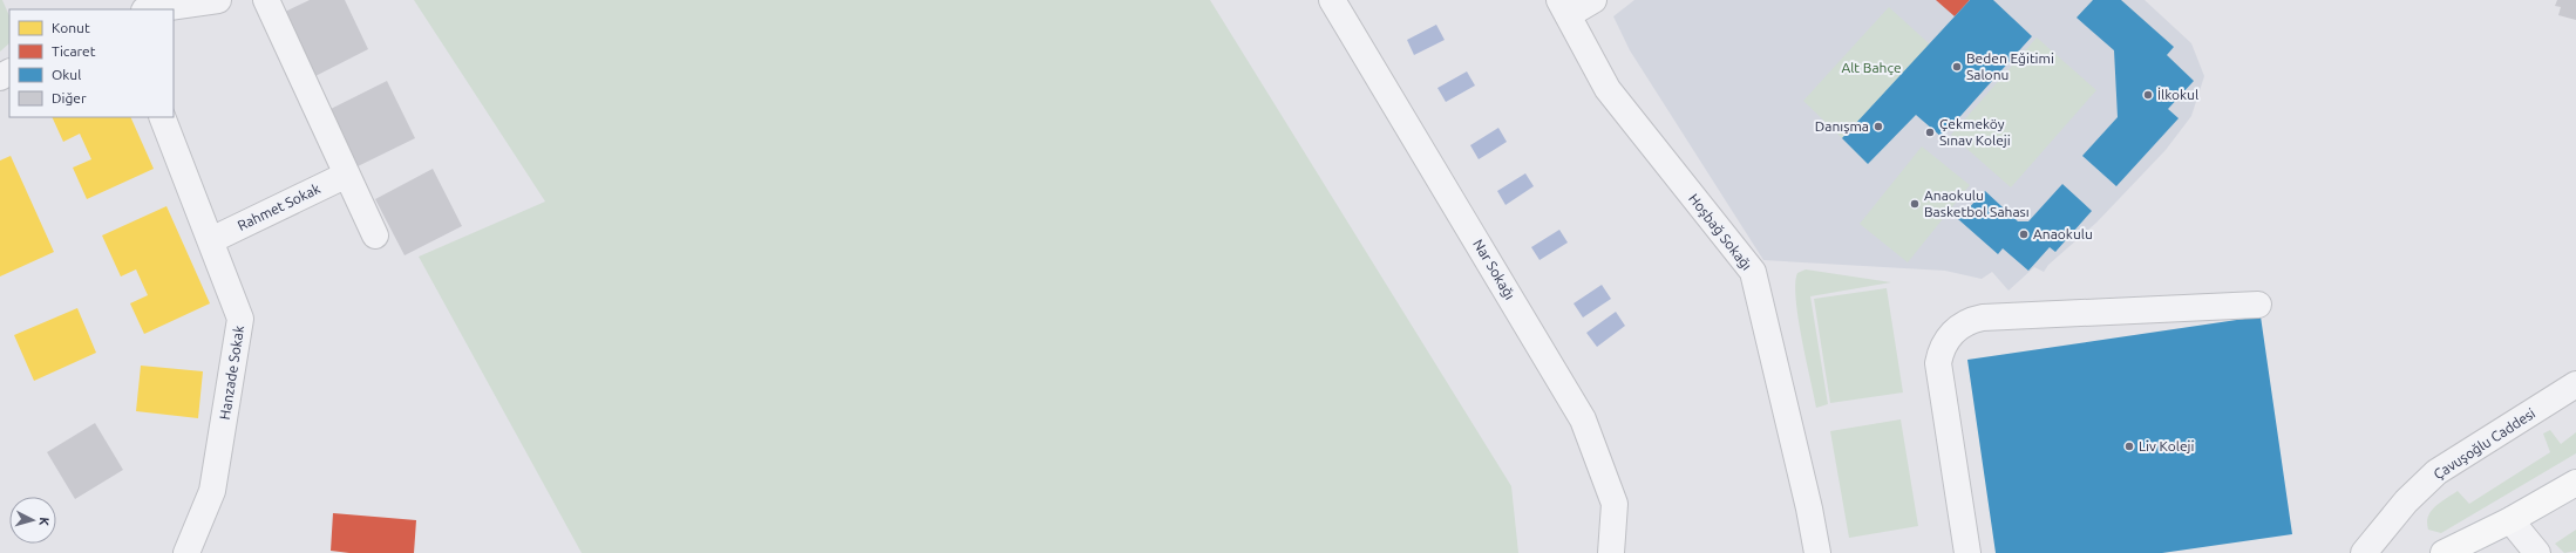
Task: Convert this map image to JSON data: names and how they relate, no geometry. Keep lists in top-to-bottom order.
{
  "streets": {
    "street": [
      "Rahmet Sokak",
      "Hoşbağ Sokağı",
      "Nar Sokağı",
      "Hanzade Sokak",
      "Çavuşoğlu Caddesi"
    ]
  },
  "crossings": [
    ["Rahmet Sokak", "Hanzade Sokak"]
  ],
  "parks": ["Alt Bahçe"],
  "places": [
    "Beden Eğitimi Salonu",
    "İlkokul",
    "Danışma",
    "Çekmeköy Sınav Koleji",
    "Anaokulu Basketbol Sahası",
    "Anaokulu",
    "Liv Koleji"
  ],
  "legend": [
    "Konut",
    "Ticaret",
    "Okul",
    "Diğer"
  ],
  "north": "right"
}
